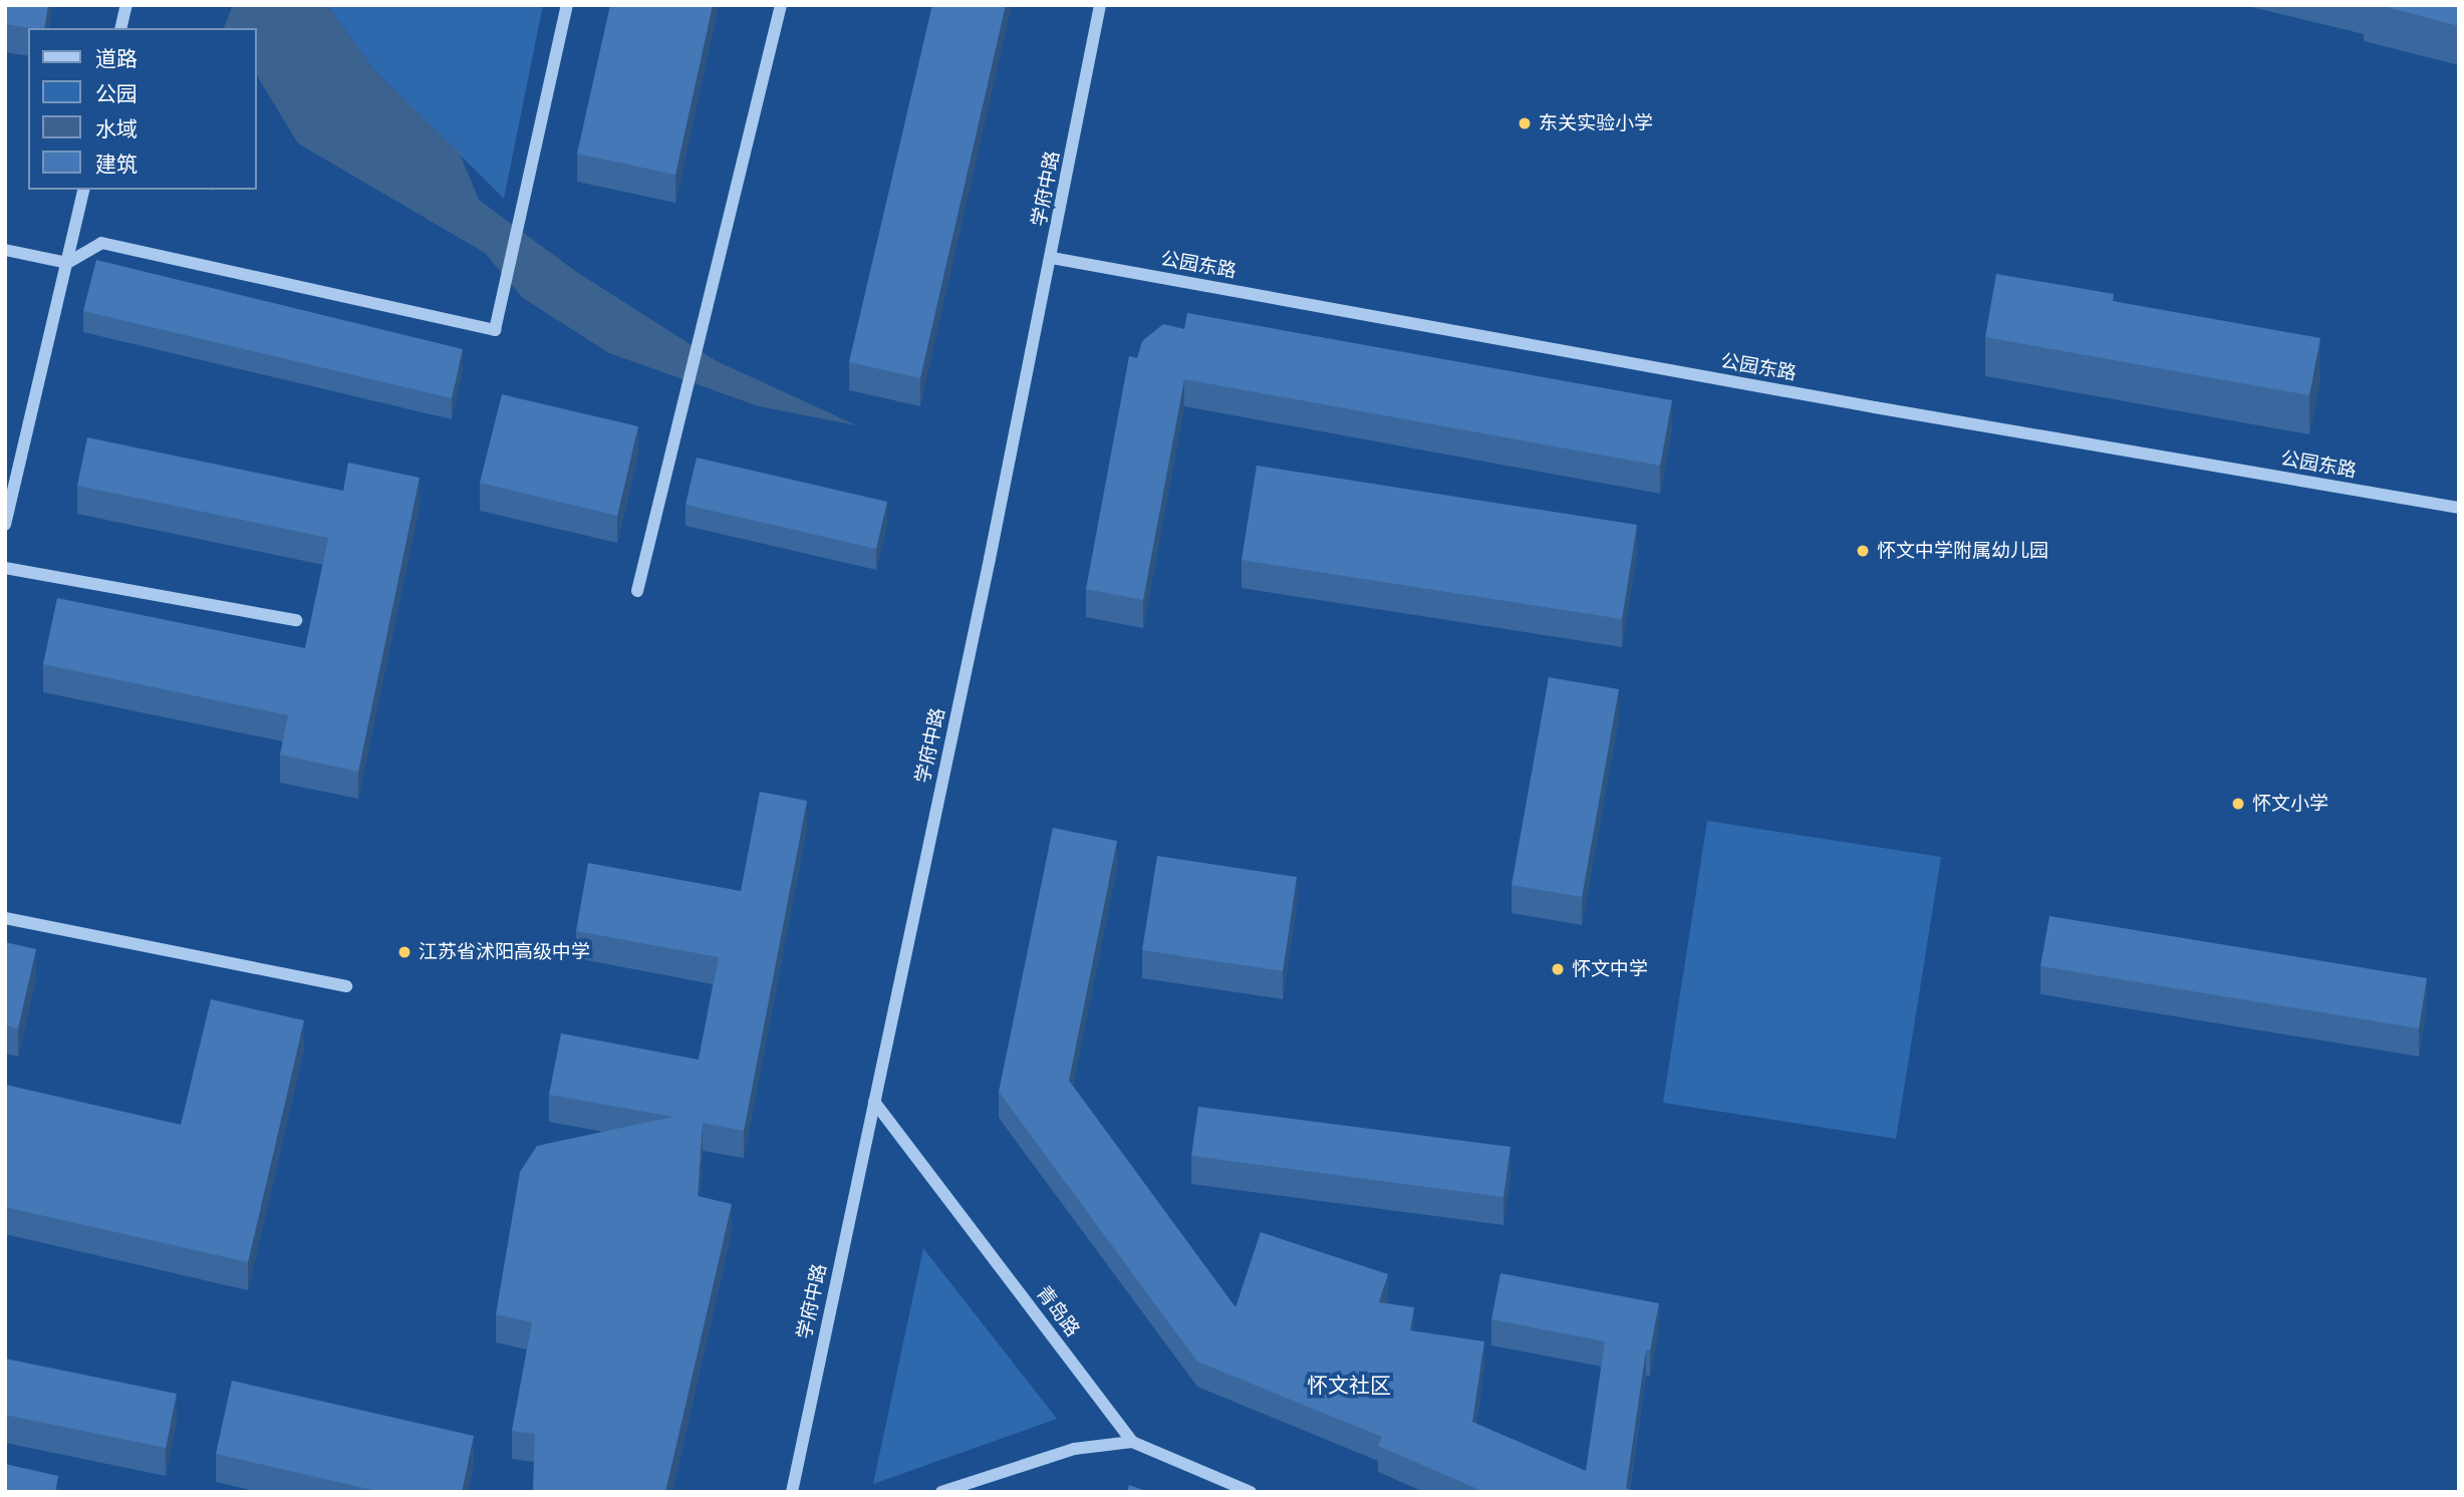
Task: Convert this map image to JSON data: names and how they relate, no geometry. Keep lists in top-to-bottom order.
{
  "streets": {
    "street": ["学府中路", "公园东路", "青岛路"]
  },
  "crossings": [
    ["学府中路", "公园东路"],
    ["学府中路", "青岛路"]
  ],
  "districts": ["怀文社区"],
  "places": [
    "东关实验小学",
    "怀文中学附属幼儿园",
    "怀文小学",
    "江苏省沭阳高级中学",
    "怀文中学"
  ],
  "legend": [
    "道路",
    "公园",
    "水域",
    "建筑"
  ]
}
